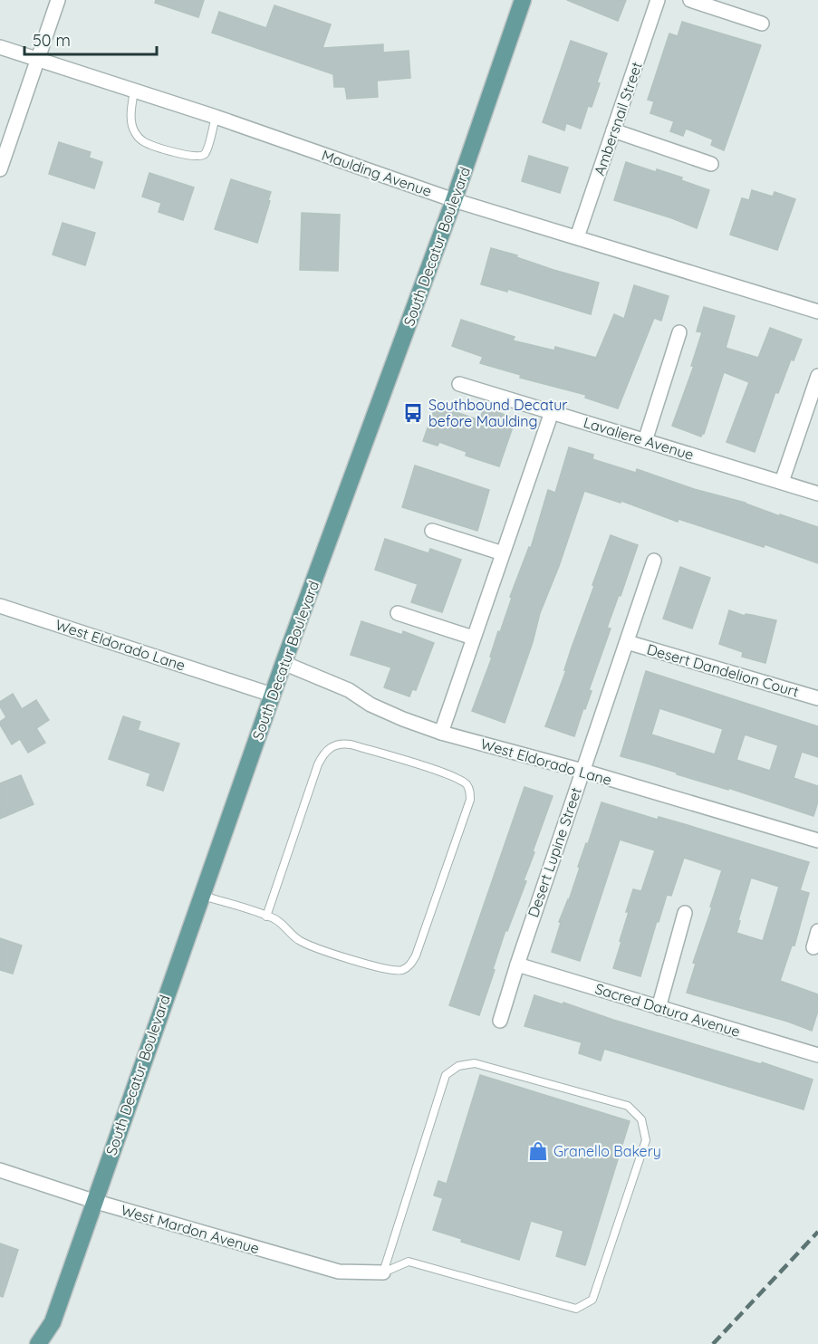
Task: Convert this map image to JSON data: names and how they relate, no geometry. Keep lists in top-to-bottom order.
{
  "streets": {
    "main road": ["South Decatur Boulevard"],
    "street": [
      "Ambersnail Street",
      "Maulding Avenue",
      "Lavaliere Avenue",
      "West Eldorado Lane",
      "Desert Dandelion Court",
      "Desert Lupine Street",
      "Sacred Datura Avenue",
      "West Mardon Avenue"
    ]
  },
  "crossings": [
    ["Ambersnail Street", "Maulding Avenue"],
    ["Maulding Avenue", "South Decatur Boulevard"],
    ["South Decatur Boulevard", "West Eldorado Lane"],
    ["South Decatur Boulevard", "West Mardon Avenue"],
    ["West Eldorado Lane", "Desert Lupine Street"],
    ["Desert Dandelion Court", "Desert Lupine Street"],
    ["Desert Lupine Street", "Sacred Datura Avenue"]
  ],
  "places": {
    "bus stop": ["Southbound Decatur before Maulding"],
    "shop": ["Granello Bakery"]
  },
  "scale_bar": "50 m"
}
